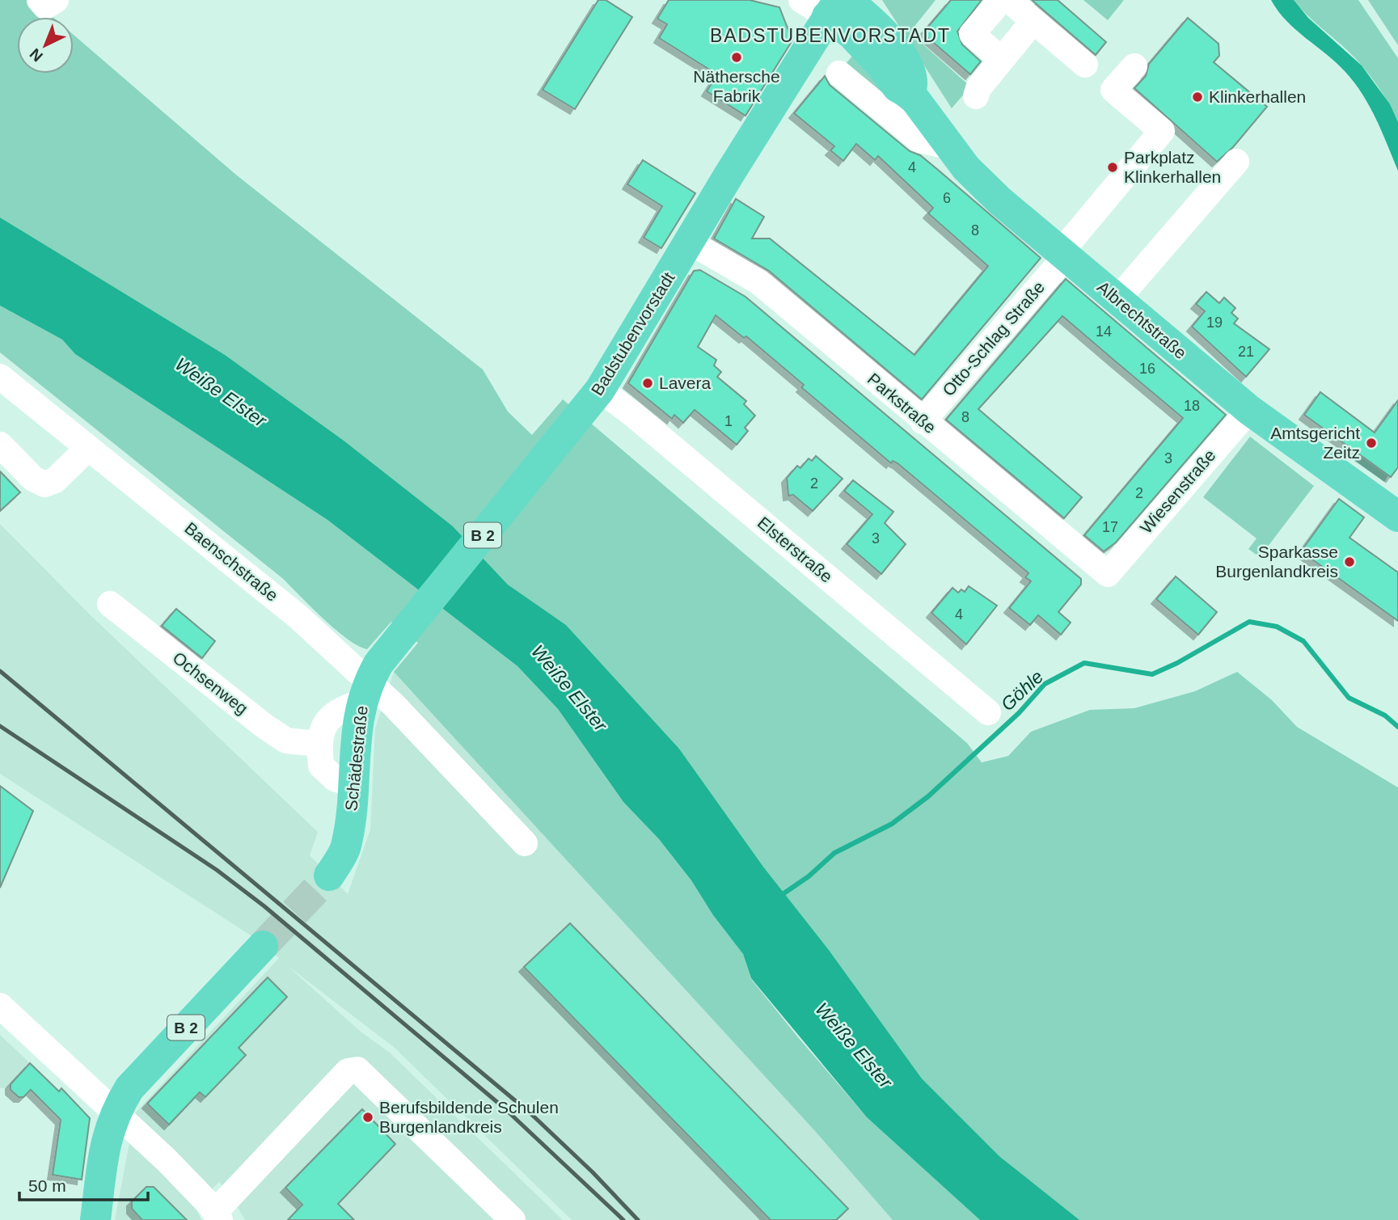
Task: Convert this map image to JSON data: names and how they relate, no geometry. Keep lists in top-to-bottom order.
{
  "streets": {
    "main road": [
      "Albrechtstraße",
      "Badstubenvorstadt",
      "B 2",
      "Schädestraße"
    ],
    "street": [
      "Otto-Schlag Straße",
      "Parkstraße",
      "Wiesenstraße",
      "Elsterstraße",
      "Baenschstraße",
      "Ochsenweg"
    ]
  },
  "crossings": [
    ["Albrechtstraße", "Badstubenvorstadt"],
    ["Albrechtstraße", "Otto-Schlag Straße"],
    ["Albrechtstraße", "Wiesenstraße"],
    ["Badstubenvorstadt", "Parkstraße"],
    ["Badstubenvorstadt", "Elsterstraße"],
    ["Badstubenvorstadt", "Schädestraße"],
    ["Otto-Schlag Straße", "Parkstraße"],
    ["Parkstraße", "Wiesenstraße"],
    ["Baenschstraße", "Schädestraße"]
  ],
  "districts": ["BADSTUBENVORSTADT"],
  "water": ["Weiße Elster", "Göhle"],
  "places": [
    "Näthersche Fabrik",
    "Klinkerhallen",
    "Parkplatz Klinkerhallen",
    "Lavera",
    "Amtsgericht Zeitz",
    "Sparkasse Burgenlandkreis",
    "Berufsbildende Schulen Burgenlandkreis"
  ],
  "house_numbers": [
    "4",
    "6",
    "8",
    "19",
    "14",
    "21",
    "16",
    "18",
    "8",
    "1",
    "3",
    "2",
    "2",
    "17",
    "3",
    "4"
  ],
  "scale_bar": "50 m",
  "north": "bottom left"
}
